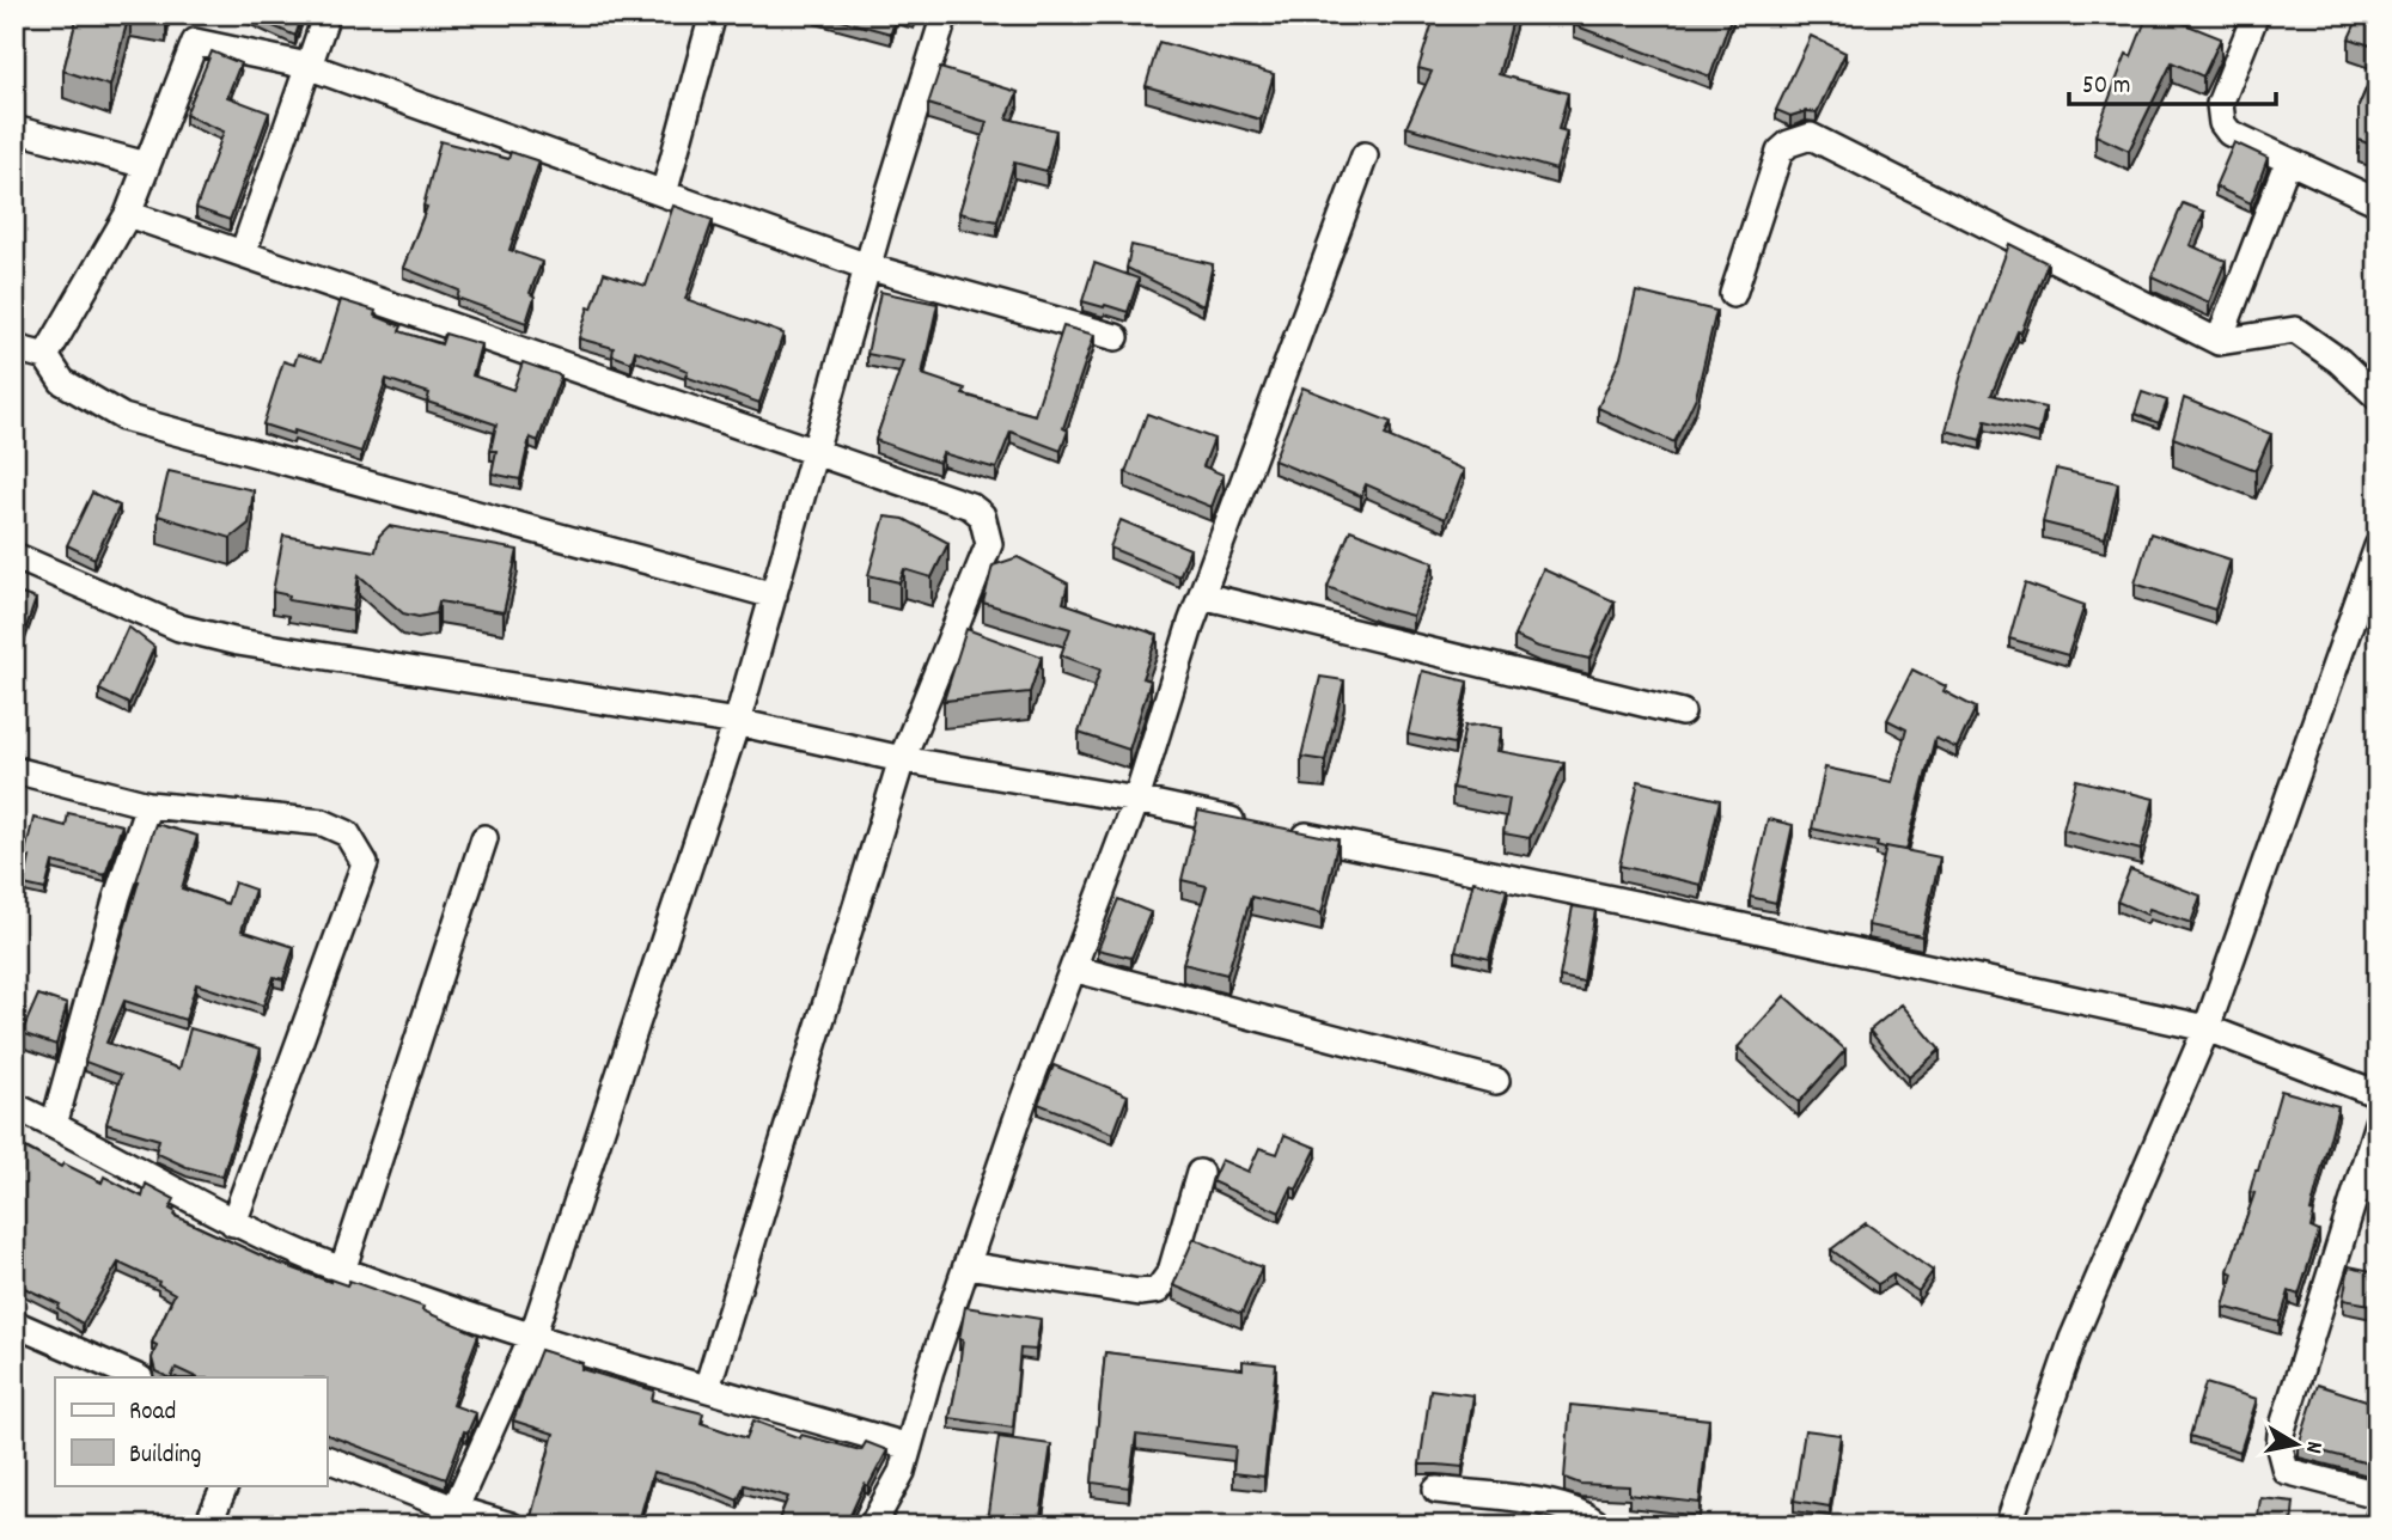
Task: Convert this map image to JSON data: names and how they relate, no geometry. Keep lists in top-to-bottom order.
{
  "legend": ["Road", "Building"],
  "scale_bar": "50 m",
  "north": "right"
}
